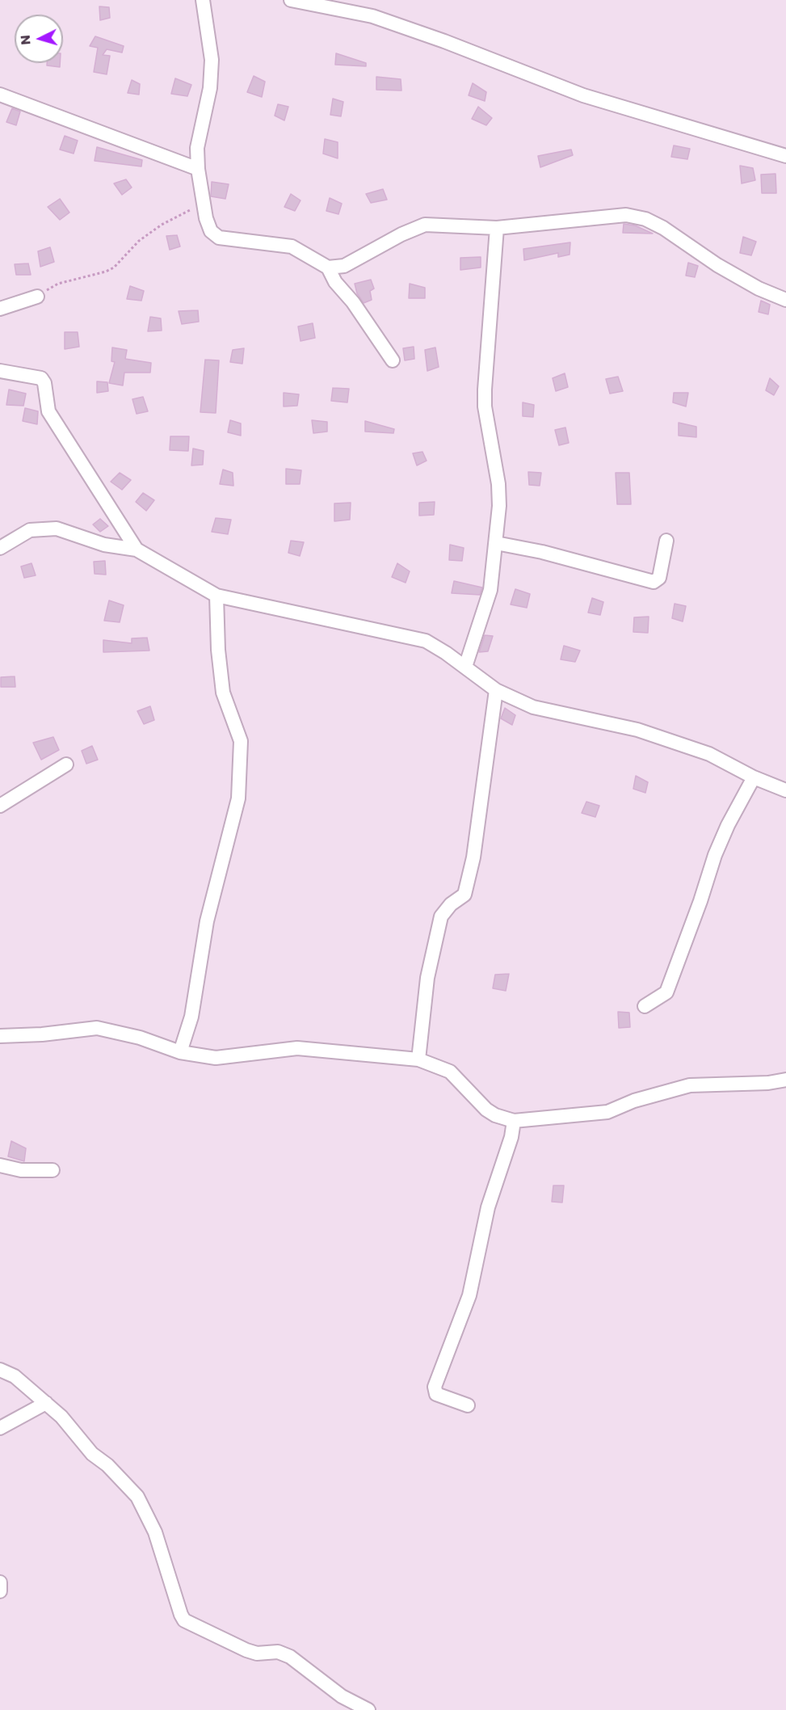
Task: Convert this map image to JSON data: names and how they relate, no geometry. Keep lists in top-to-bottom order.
{
  "north": "left"
}
